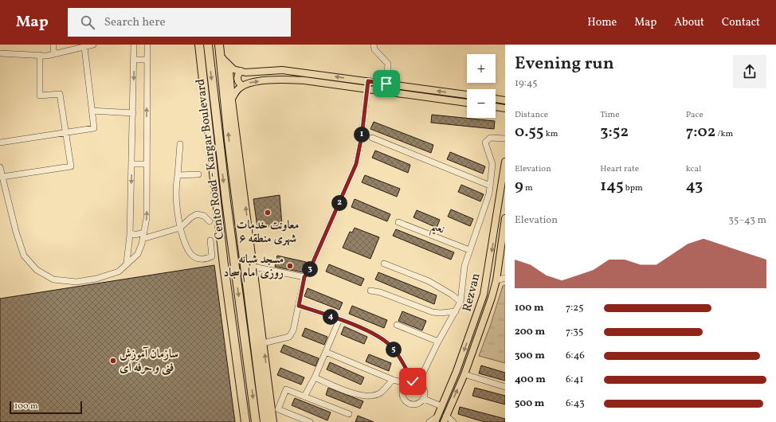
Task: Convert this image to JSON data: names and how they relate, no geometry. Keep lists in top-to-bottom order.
{
  "streets": {
    "highway": ["Cento Road - Kargar Boulevard"],
    "main road": ["Rezvan"],
    "street": ["نعیم"]
  },
  "places": ["معاونت خدمات شهری منطقه ۶", "مسجد شبانه روزی امام سجاد", "سازمان آموزش فنی و حرفه ای"],
  "scale_bar": "100 m",
  "page": {
    "header": "Map",
    "search": "Search here",
    "nav": [
      "Home",
      "Map",
      "About",
      "Contact"
    ],
    "heading": ["Evening run", "19:45"],
    "map_buttons": ["+", "−"],
    "stats": [
      ["Distance", "0.55 km"],
      ["Time", "3:52"],
      ["Pace", "7:02 /km"],
      ["Elevation", "9 m"],
      ["Heart rate", "145 bpm"],
      ["kcal", "43"]
    ],
    "pins": [
      "1",
      "2",
      "3",
      "4",
      "5"
    ],
    "chart": ["Elevation", "35–43 m"],
    "list": [
      {
        "name": "100 m",
        "note": "7:25"
      },
      {
        "name": "200 m",
        "note": "7:35"
      },
      {
        "name": "300 m",
        "note": "6:46"
      },
      {
        "name": "400 m",
        "note": "6:41"
      },
      {
        "name": "500 m",
        "note": "6:43"
      }
    ],
    "scale": "100 m"
  }
}
